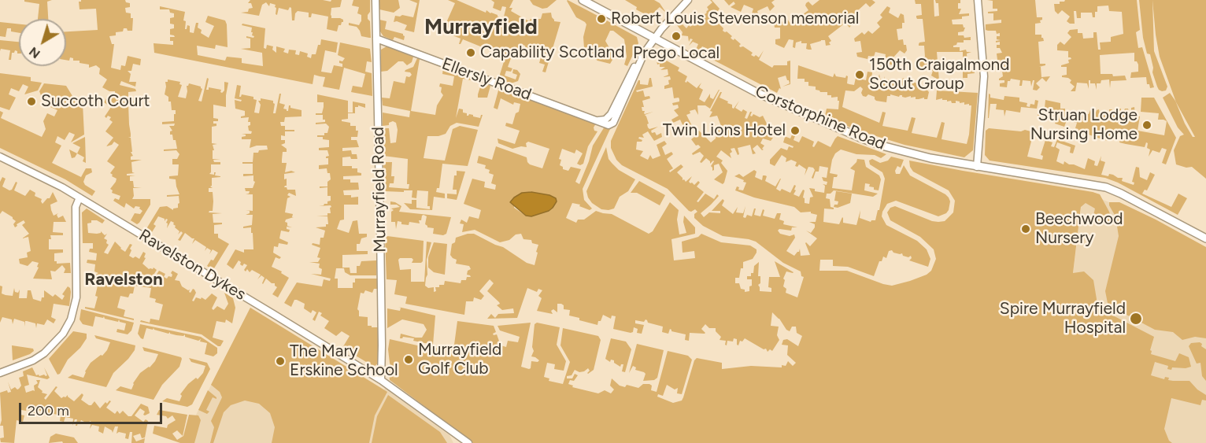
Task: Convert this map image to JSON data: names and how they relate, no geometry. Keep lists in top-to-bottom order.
{
  "streets": {
    "main road": ["Corstorphine Road"],
    "street": ["Ellersly Road", "Murrayfield Road", "Ravelston Dykes"]
  },
  "crossings": [
    ["Ellersly Road", "Corstorphine Road"],
    ["Ellersly Road", "Murrayfield Road"],
    ["Murrayfield Road", "Ravelston Dykes"]
  ],
  "districts": ["Murrayfield", "Ravelston"],
  "places": [
    "Robert Louis Stevenson memorial",
    "Prego Local",
    "Capability Scotland",
    "150th Craigalmond Scout Group",
    "Succoth Court",
    "Struan Lodge Nursing Home",
    "Twin Lions Hotel",
    "Beechwood Nursery",
    "Spire Murrayfield Hospital",
    "Murrayfield Golf Club",
    "The Mary Erskine School"
  ],
  "scale_bar": "200 m",
  "north": "bottom left"
}
